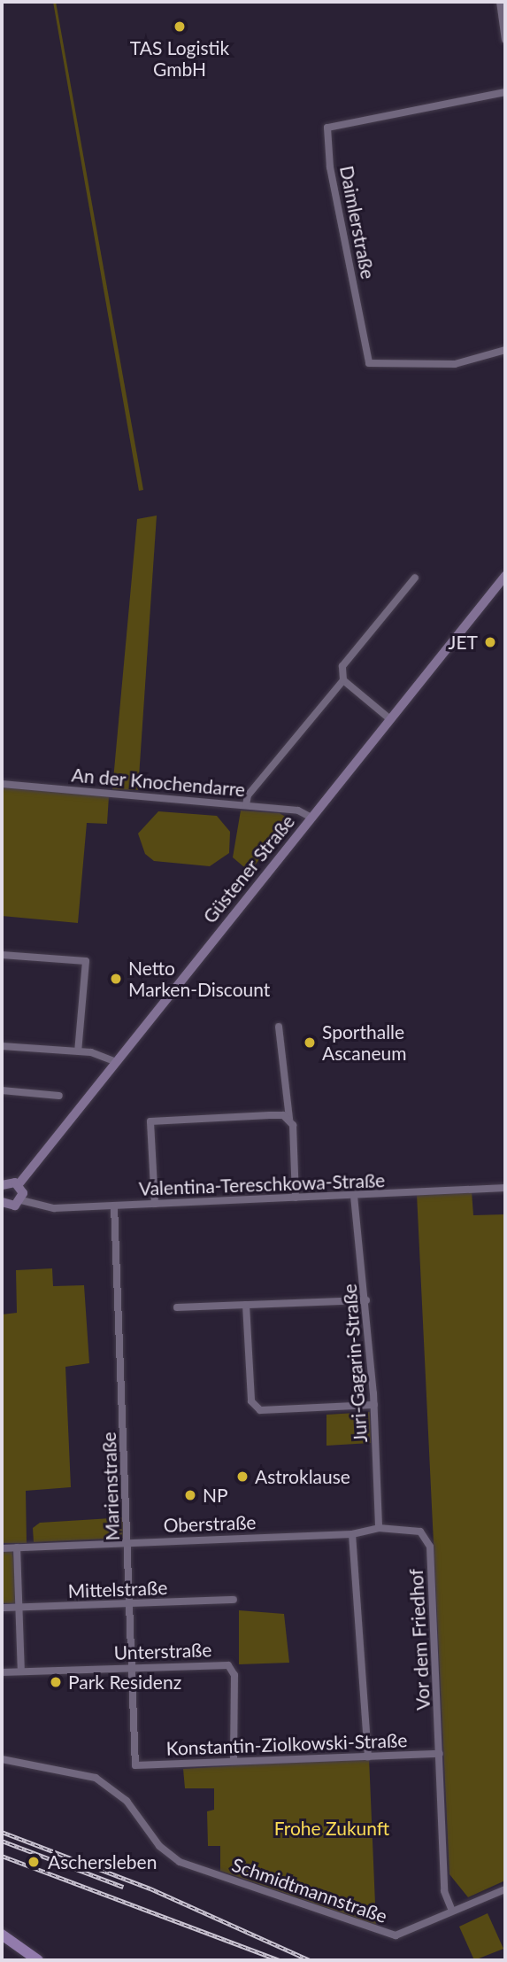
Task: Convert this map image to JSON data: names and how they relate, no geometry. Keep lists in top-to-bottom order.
{
  "streets": {
    "main road": ["Güstener Straße"],
    "street": [
      "Daimlerstraße",
      "An der Knochendarre",
      "Valentina-Tereschkowa-Straße",
      "Juri-Gagarin-Straße",
      "Marienstraße",
      "Oberstraße",
      "Mittelstraße",
      "Vor dem Friedhof",
      "Unterstraße",
      "Konstantin-Ziolkowski-Straße",
      "Schmidtmannstraße"
    ]
  },
  "crossings": [
    ["An der Knochendarre", "Güstener Straße"],
    ["Valentina-Tereschkowa-Straße", "Juri-Gagarin-Straße"],
    ["Valentina-Tereschkowa-Straße", "Marienstraße"],
    ["Juri-Gagarin-Straße", "Oberstraße"],
    ["Marienstraße", "Oberstraße"],
    ["Marienstraße", "Mittelstraße"],
    ["Marienstraße", "Unterstraße"],
    ["Marienstraße", "Konstantin-Ziolkowski-Straße"],
    ["Oberstraße", "Vor dem Friedhof"],
    ["Vor dem Friedhof", "Konstantin-Ziolkowski-Straße"],
    ["Vor dem Friedhof", "Schmidtmannstraße"],
    ["Unterstraße", "Konstantin-Ziolkowski-Straße"]
  ],
  "parks": ["Frohe Zukunft"],
  "places": [
    "TAS Logistik GmbH",
    "JET",
    "Netto Marken-Discount",
    "Sporthalle Ascaneum",
    "Astroklause",
    "NP",
    "Park Residenz",
    "Aschersleben"
  ]
}
